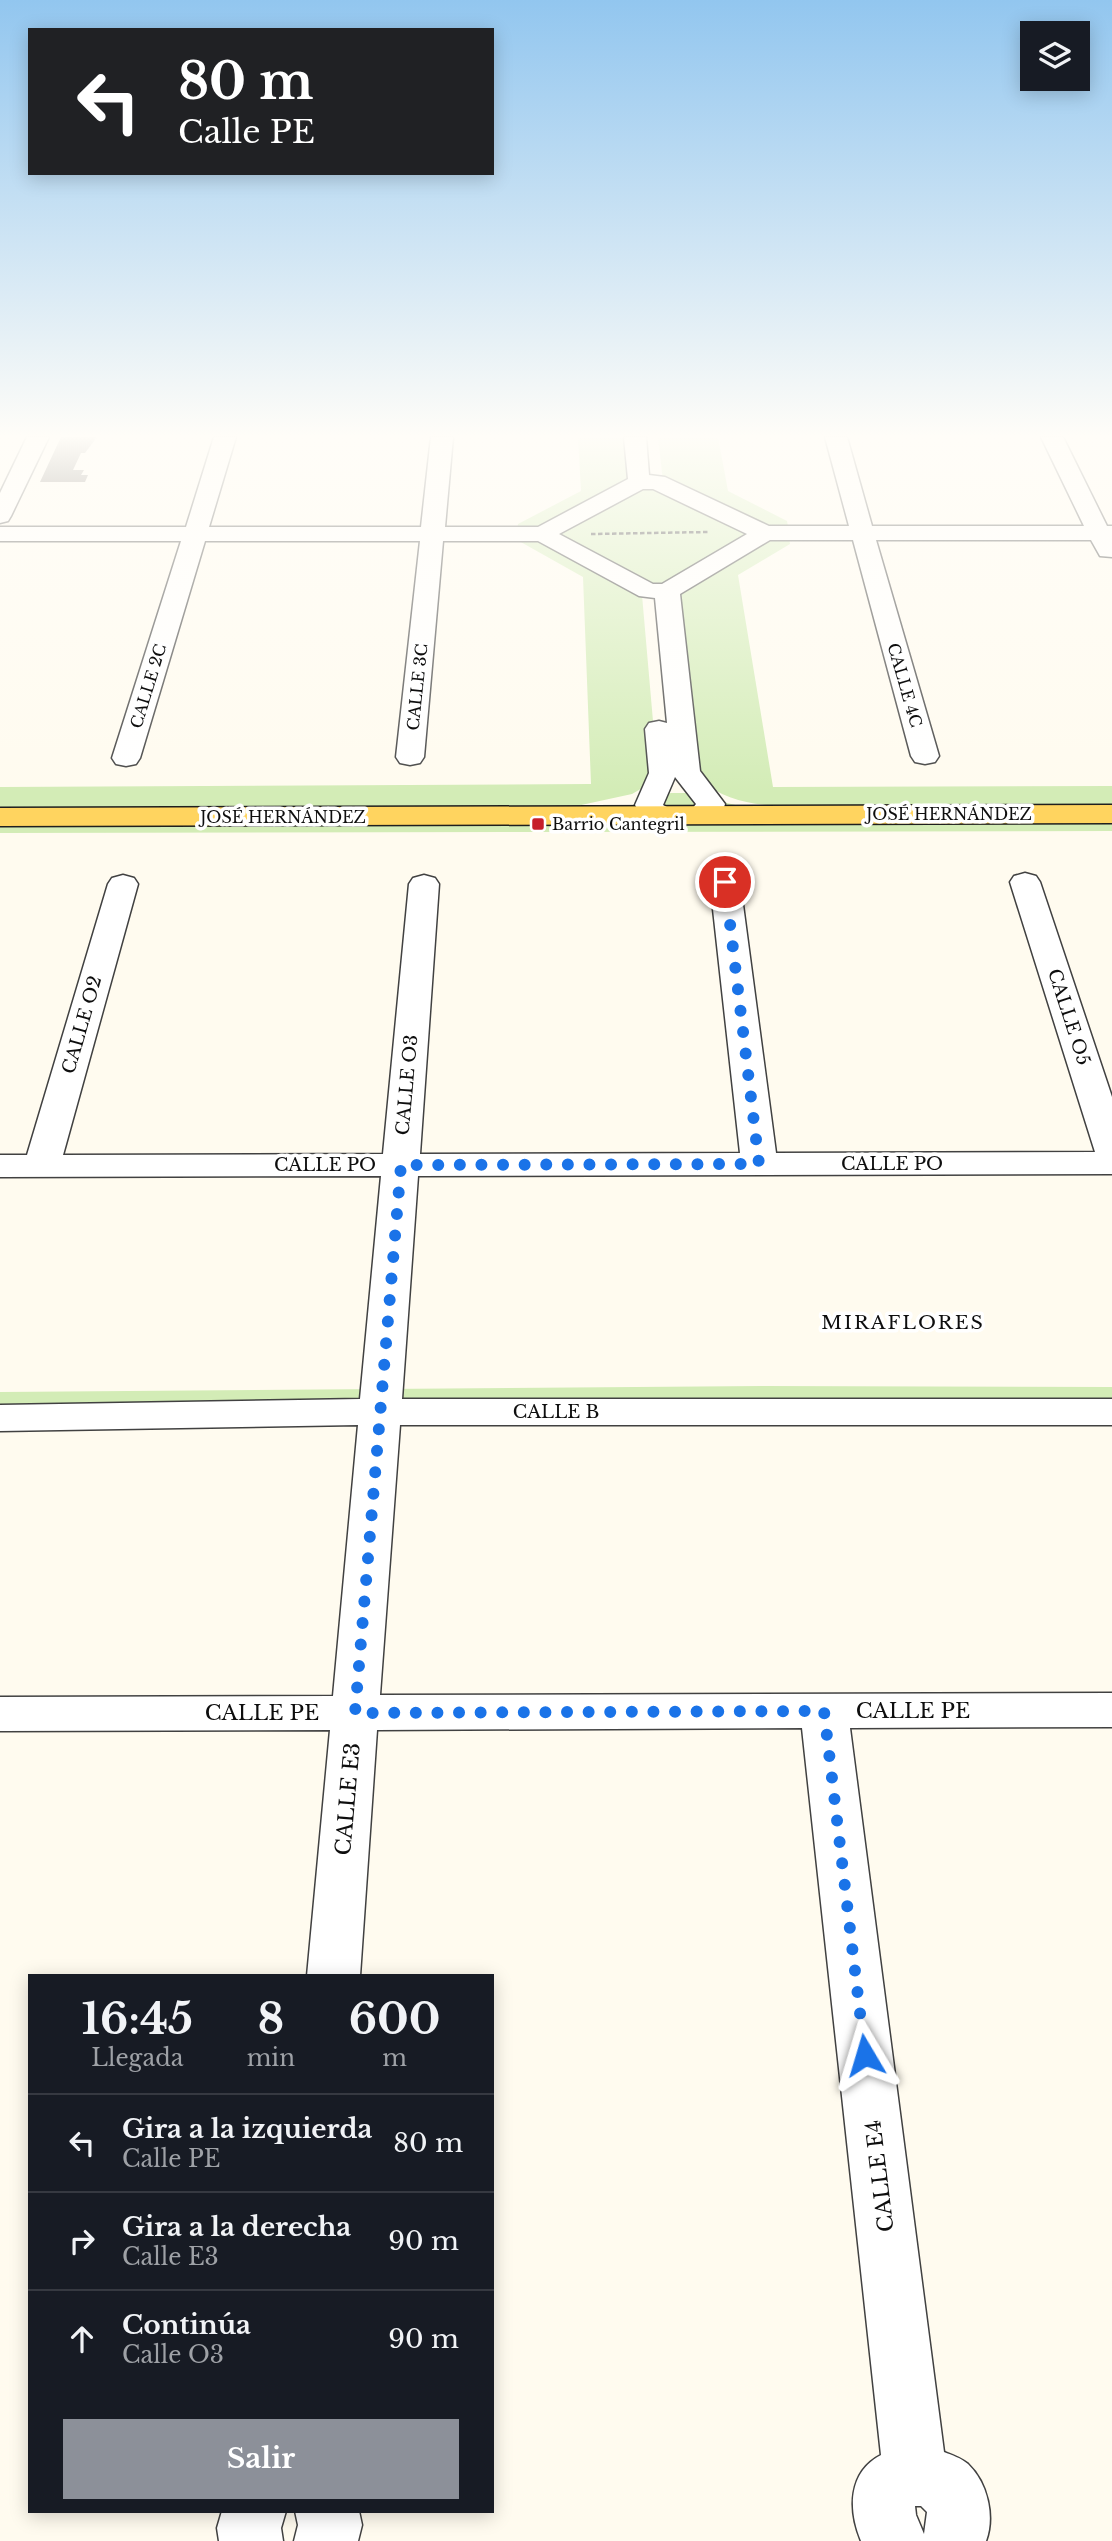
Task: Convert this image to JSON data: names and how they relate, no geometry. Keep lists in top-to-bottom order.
{
  "streets": {
    "main road": ["JOSÉ HERNÁNDEZ"],
    "street": [
      "CALLE 4C",
      "CALLE 2C",
      "CALLE 3C",
      "CALLE O5",
      "CALLE O2",
      "CALLE O3",
      "CALLE PO",
      "CALLE B",
      "CALLE PE",
      "CALLE E3",
      "CALLE E4"
    ]
  },
  "crossings": [
    ["CALLE O2", "CALLE PO"],
    ["CALLE O3", "CALLE PO"],
    ["CALLE O3", "CALLE B"],
    ["CALLE O3", "CALLE E3"],
    ["CALLE B", "CALLE E3"],
    ["CALLE PE", "CALLE E3"],
    ["CALLE PE", "CALLE E4"]
  ],
  "districts": ["MIRAFLORES"],
  "places": {
    "transit": ["Barrio Cantegril"]
  },
  "page": {
    "turn": ["80 m", "Calle PE"],
    "eta": [
      "16:45",
      "Llegada",
      "8",
      "min",
      "600",
      "m"
    ],
    "list": [
      {
        "name": "Gira a la izquierda",
        "note": "Calle PE",
        "value": "80 m"
      },
      {
        "name": "Gira a la derecha",
        "note": "Calle E3",
        "value": "90 m"
      },
      {
        "name": "Continúa",
        "note": "Calle O3",
        "value": "90 m"
      }
    ],
    "buttons": "Salir"
  }
}
